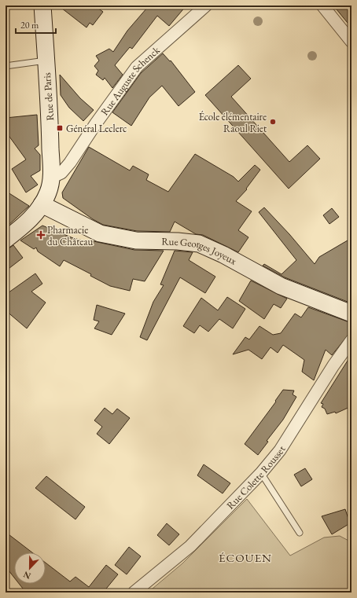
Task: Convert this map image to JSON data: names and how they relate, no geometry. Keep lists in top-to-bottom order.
{
  "streets": {
    "main road": ["Rue de Paris", "Rue Georges Joyeux"],
    "street": ["Rue Auguste Schenck", "Rue Colette Rousset"]
  },
  "crossings": [
    ["Rue Auguste Schenck", "Rue de Paris"],
    ["Rue de Paris", "Rue Georges Joyeux"]
  ],
  "districts": ["ÉCOUEN"],
  "places": {
    "other": ["École élémentaire Raoul Riet"],
    "transit": ["Général Leclerc"],
    "health": ["Pharmacie du Château"]
  },
  "scale_bar": "20 m",
  "north": "bottom"
}
